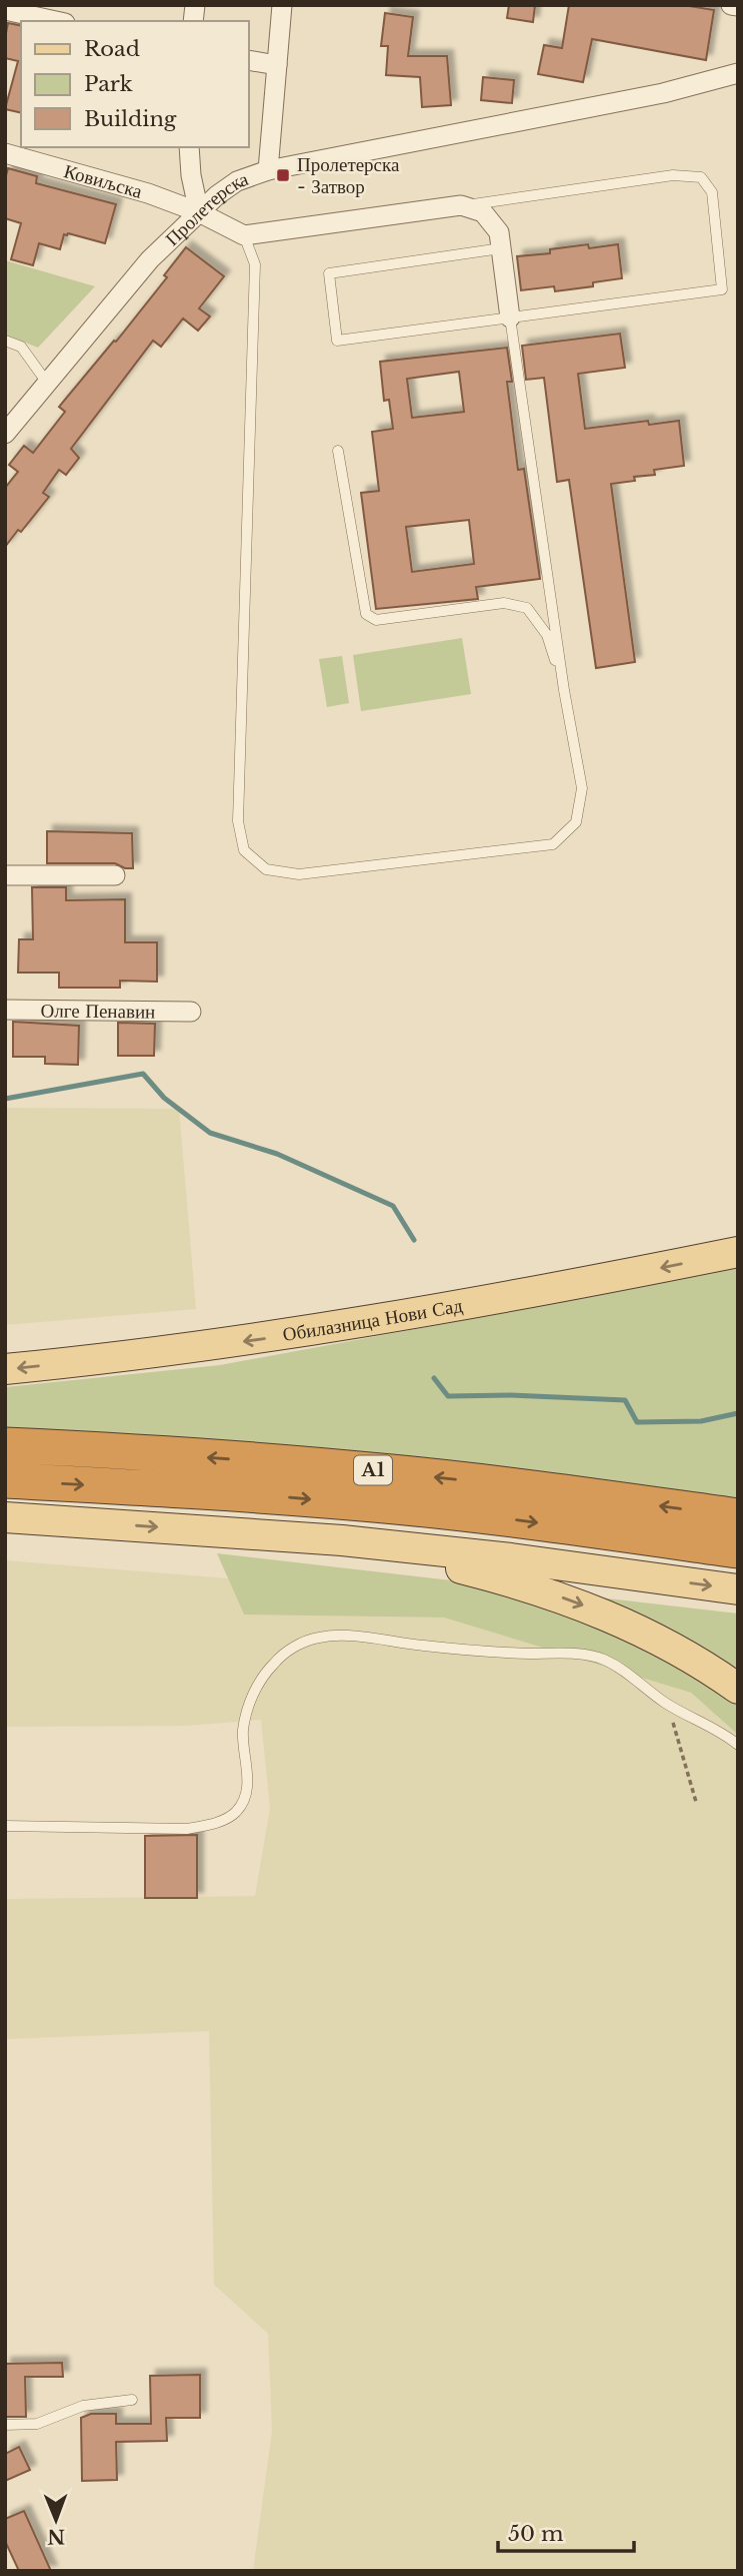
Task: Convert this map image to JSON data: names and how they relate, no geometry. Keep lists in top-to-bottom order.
{
  "streets": {
    "highway": ["A1"],
    "main road": ["Обилазница Нови Сад"],
    "street": ["Ковиљска", "Пролетерска", "Олге Пенавин"]
  },
  "crossings": [
    ["Ковиљска", "Пролетерска"]
  ],
  "places": {
    "transit": ["Пролетерска - Затвор"]
  },
  "legend": ["Road", "Park", "Building"],
  "scale_bar": "50 m",
  "north": "bottom"
}
